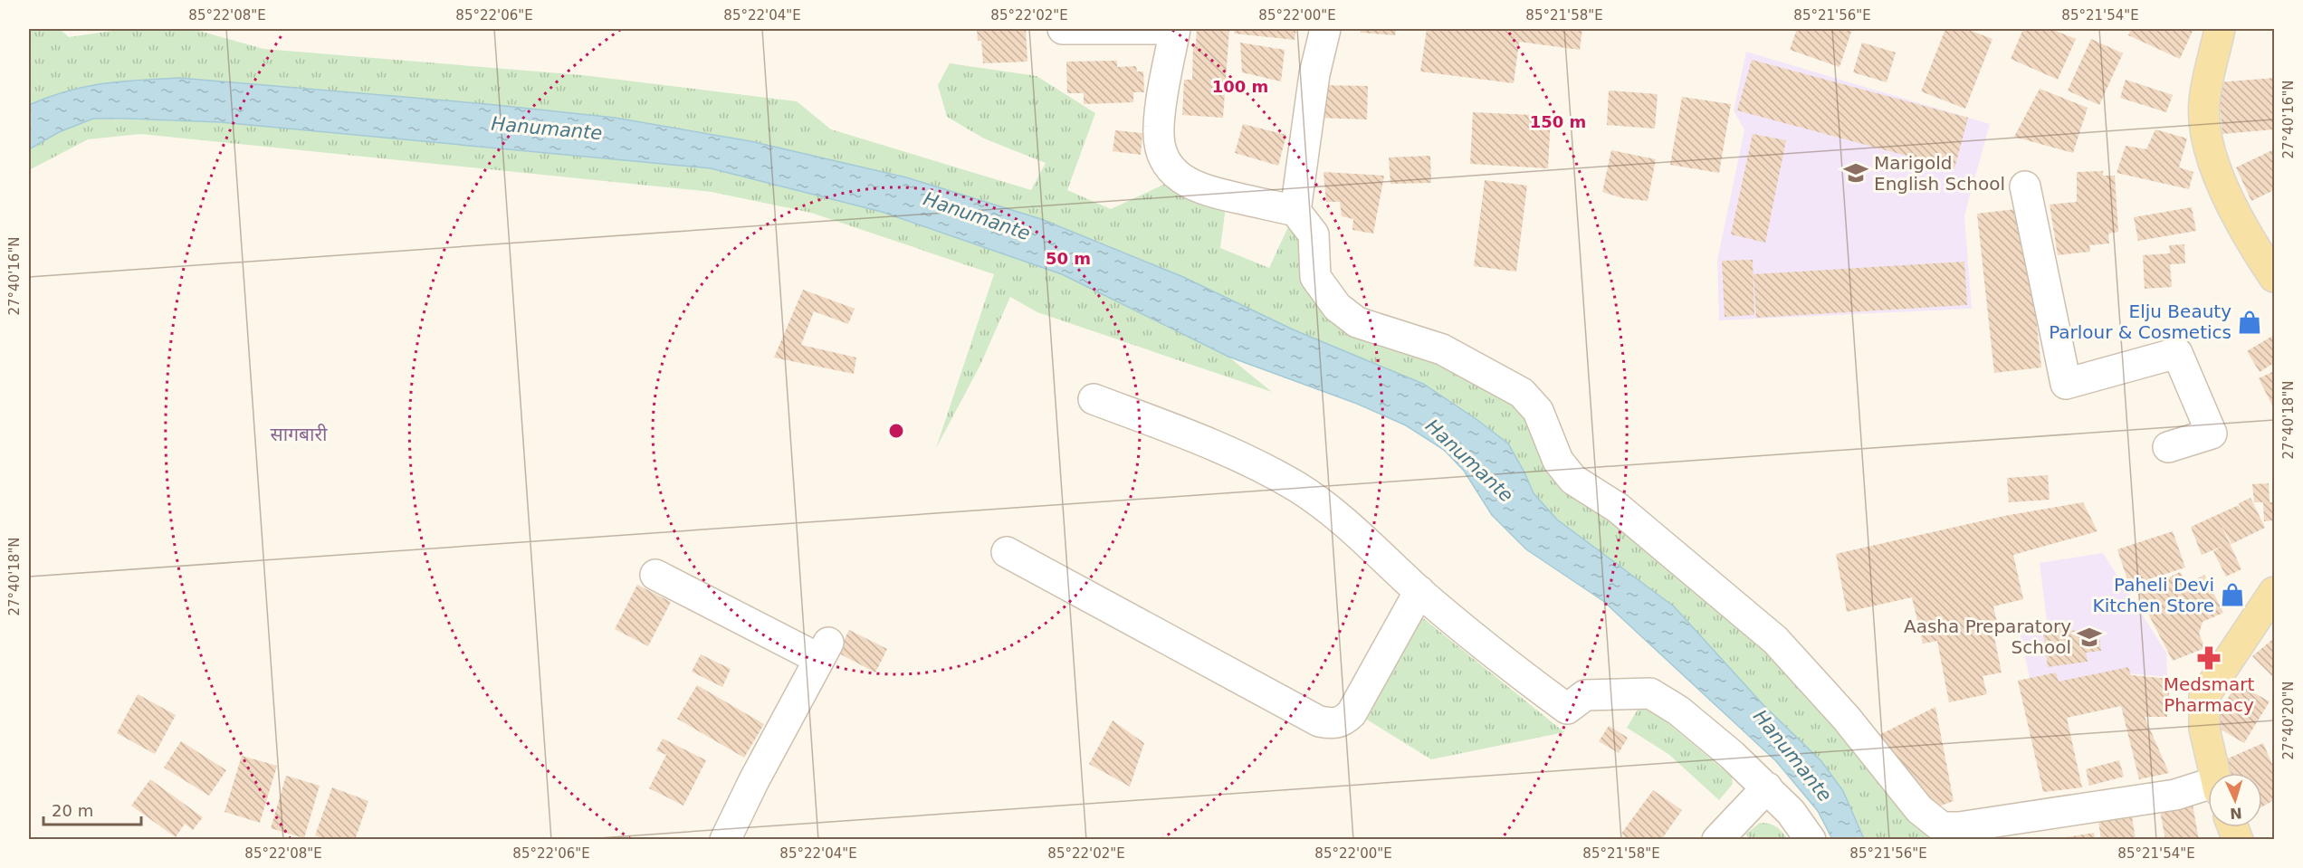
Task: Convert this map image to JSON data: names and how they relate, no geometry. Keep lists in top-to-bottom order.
{
  "districts": ["सागबारी"],
  "water": ["Hanumante"],
  "places": {
    "school or university": ["Marigold English School", "Aasha Preparatory School"],
    "shop": ["Elju Beauty Parlour & Cosmetics", "Paheli Devi Kitchen Store"],
    "pharmacy": ["Medsmart Pharmacy"]
  },
  "scale_bar": "20 m",
  "north": "bottom",
  "coordinates": [
    "85°22'08\"E",
    "85°22'06\"E",
    "85°22'04\"E",
    "85°22'02\"E",
    "85°22'00\"E",
    "85°21'58\"E",
    "85°21'56\"E",
    "85°21'54\"E",
    "27°40'16\"N",
    "27°40'18\"N",
    "27°40'20\"N"
  ],
  "rings": ["100 m", "150 m", "50 m"]
}
